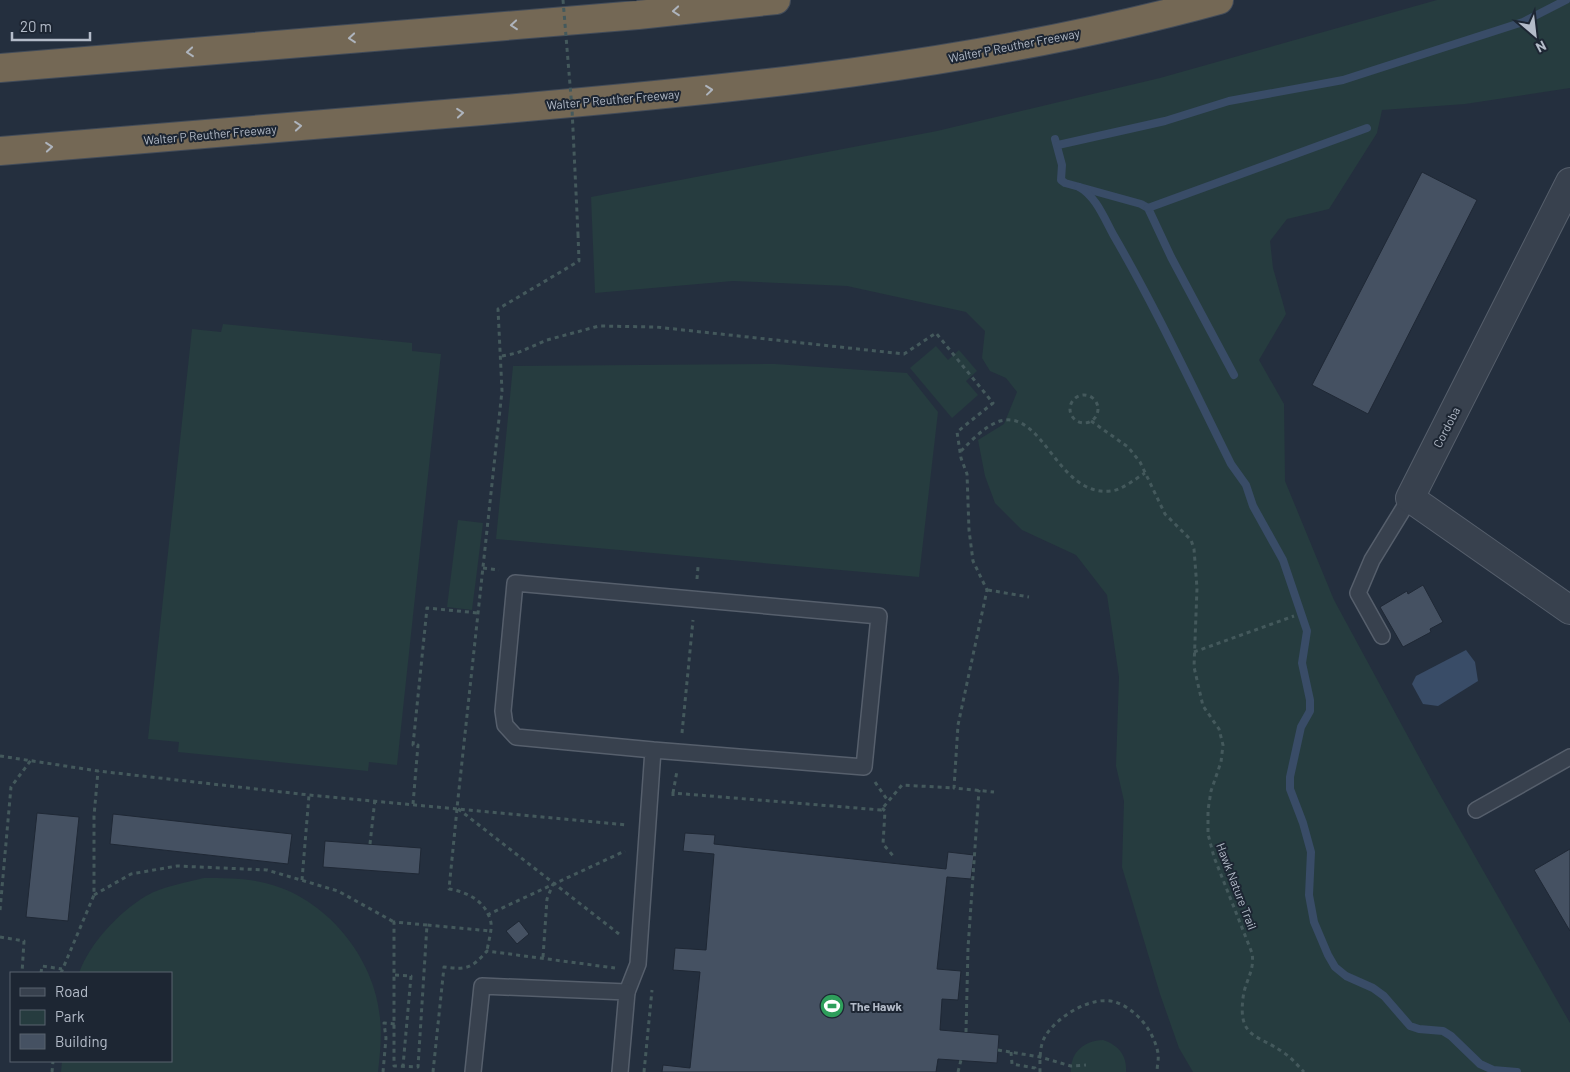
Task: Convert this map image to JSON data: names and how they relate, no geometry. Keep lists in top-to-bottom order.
{
  "streets": {
    "highway": ["Walter P Reuther Freeway"],
    "street": ["Cordoba"],
    "path": ["Hawk Nature Trail"]
  },
  "places": {
    "sports": ["The Hawk"]
  },
  "legend": ["Road", "Park", "Building"],
  "scale_bar": "20 m",
  "north": "bottom right"
}
